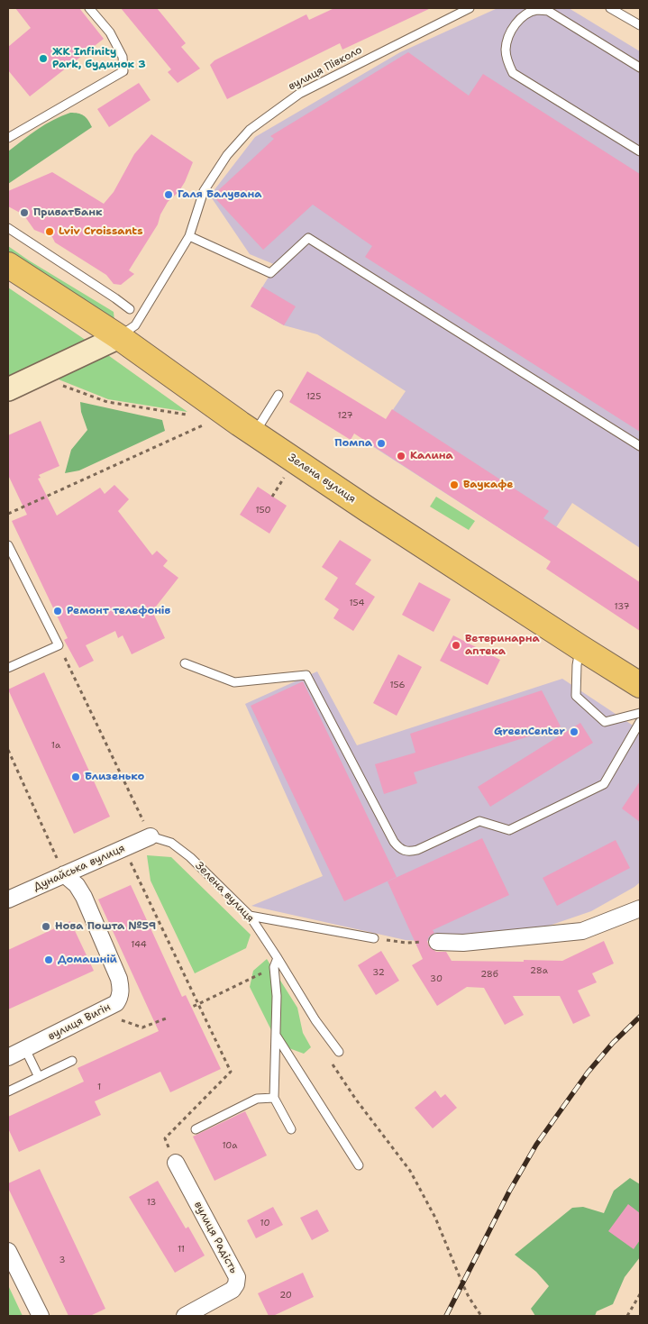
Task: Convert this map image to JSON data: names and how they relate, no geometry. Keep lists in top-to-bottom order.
{
  "streets": {
    "main road": ["Зелена вулиця"],
    "street": ["Дунайська вулиця", "вулиця Вигін", "вулиця Радість"],
    "lane": ["вулиця Півколо"]
  },
  "crossings": [
    ["вулиця Півколо", "Зелена вулиця"],
    ["Зелена вулиця", "Дунайська вулиця"],
    ["Дунайська вулиця", "вулиця Вигін"]
  ],
  "places": [
    "ЖК Infinity Park, будинок 3",
    "Галя Балувана",
    "ПриватБанк",
    "Lviv Croissants",
    "Помпа",
    "Калина",
    "Ваукафе",
    "Ремонт телефонів",
    "Ветеринарна аптека",
    "GreenCenter",
    "Близенько",
    "Нова Пошта №59",
    "Домашній"
  ],
  "house_numbers": [
    "125",
    "127",
    "150",
    "154",
    "137",
    "156",
    "1а",
    "144",
    "28а",
    "32",
    "28б",
    "30",
    "1",
    "10а",
    "13",
    "10",
    "11",
    "3",
    "20"
  ]
}
